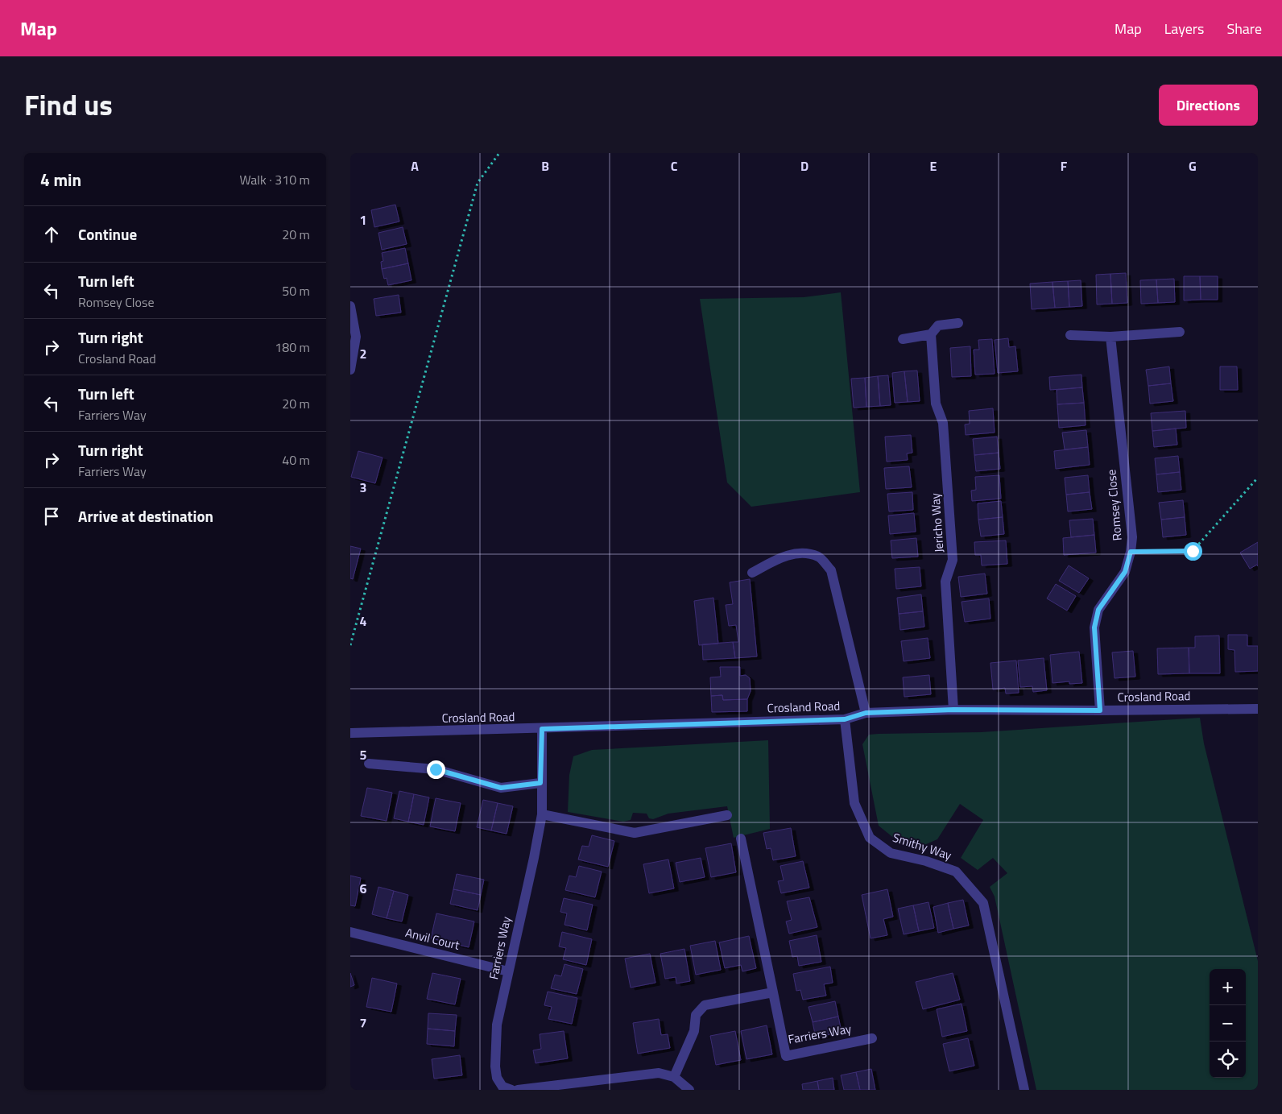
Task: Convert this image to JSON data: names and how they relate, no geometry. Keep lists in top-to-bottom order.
{
  "streets": {
    "street": [
      "Romsey Close",
      "Jericho Way",
      "Crosland Road",
      "Smithy Way",
      "Anvil Court",
      "Farriers Way"
    ]
  },
  "crossings": [
    ["Romsey Close", "Crosland Road"],
    ["Jericho Way", "Crosland Road"],
    ["Crosland Road", "Smithy Way"],
    ["Crosland Road", "Farriers Way"],
    ["Anvil Court", "Farriers Way"]
  ],
  "page": {
    "header": "Map",
    "nav": ["Map", "Layers", "Share"],
    "title": "Find us",
    "buttons": "Directions",
    "heading": ["4 min", "Walk · 310 m"],
    "list": [
      ["Continue", "20 m"],
      ["Turn left", "Romsey Close", "50 m"],
      ["Turn right", "Crosland Road", "180 m"],
      ["Turn left", "Farriers Way", "20 m"],
      ["Turn right", "Farriers Way", "40 m"],
      "Arrive at destination"
    ],
    "map_buttons": ["+", "−"]
  },
  "grid": {
    "columns": [
      "A",
      "B",
      "C",
      "D",
      "E",
      "F",
      "G"
    ],
    "rows": [
      "1",
      "2",
      "3",
      "4",
      "5",
      "6",
      "7"
    ]
  }
}
